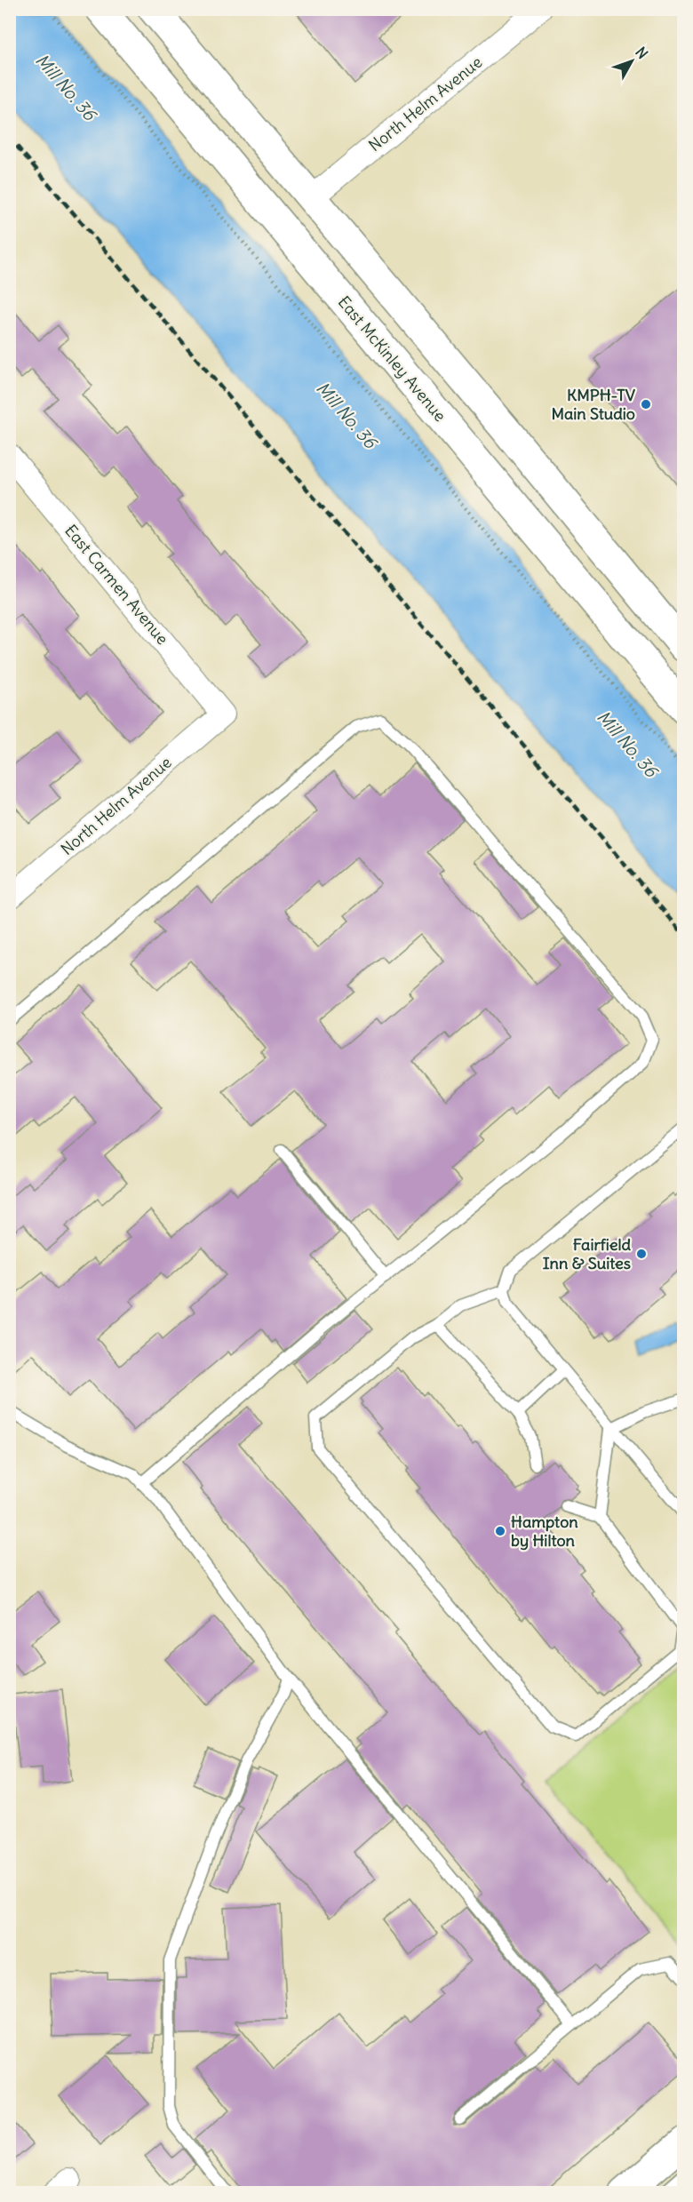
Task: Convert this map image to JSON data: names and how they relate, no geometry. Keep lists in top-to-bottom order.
{
  "streets": {
    "main road": ["East McKinley Avenue"],
    "street": ["North Helm Avenue", "East Carmen Avenue"]
  },
  "crossings": [
    ["North Helm Avenue", "East Carmen Avenue"]
  ],
  "water": ["Mill No. 36"],
  "places": ["KMPH-TV Main Studio", "Fairfield Inn & Suites", "Hampton by Hilton"],
  "north": "top right"
}
